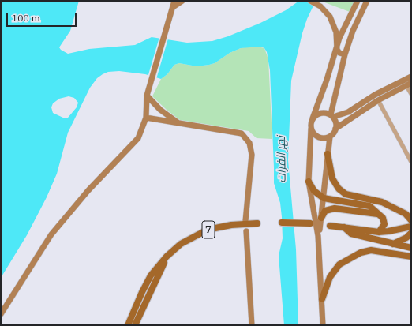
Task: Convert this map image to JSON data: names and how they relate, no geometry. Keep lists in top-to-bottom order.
{
  "streets": {
    "main road": ["7"]
  },
  "water": ["نهر الفرات"],
  "scale_bar": "100 m"
}
